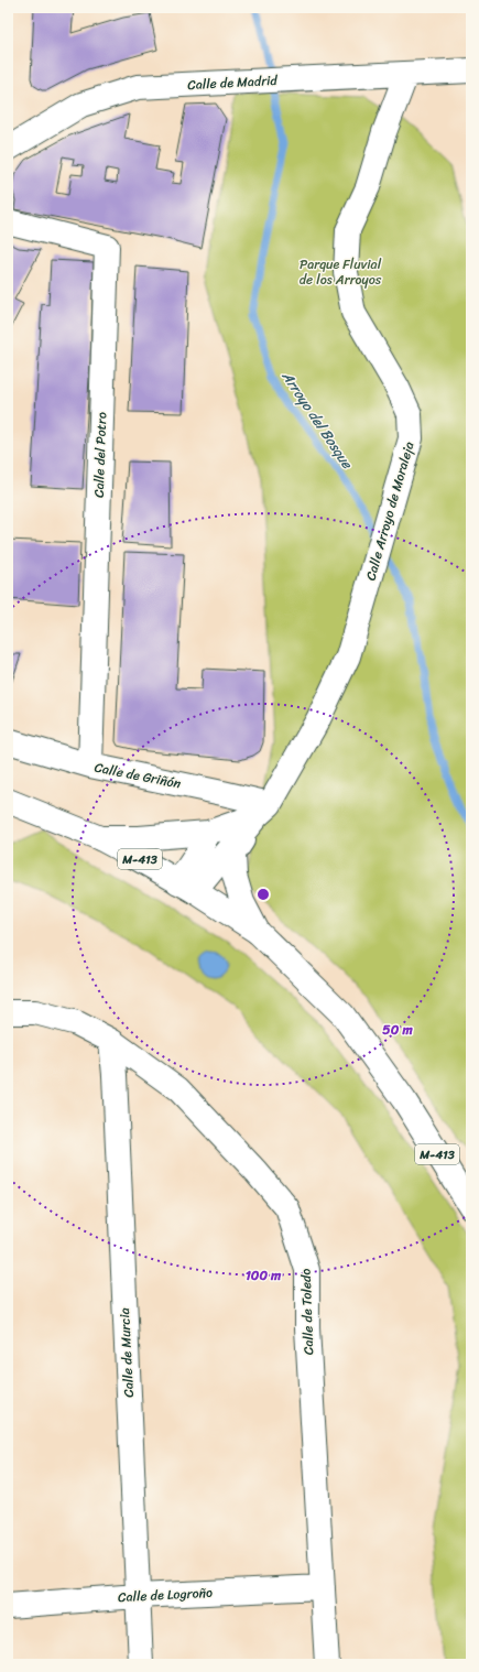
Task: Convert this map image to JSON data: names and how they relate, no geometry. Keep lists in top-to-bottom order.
{
  "streets": {
    "street": [
      "Calle de Madrid",
      "Calle del Potro",
      "Calle Arroyo de Moraleja",
      "Calle de Griñón",
      "M-413",
      "Calle de Toledo",
      "Calle de Murcia",
      "Calle de Logroño"
    ]
  },
  "crossings": [
    ["Calle de Madrid", "Calle Arroyo de Moraleja"],
    ["Calle del Potro", "Calle de Griñón"],
    ["Calle Arroyo de Moraleja", "Calle de Griñón"],
    ["Calle de Toledo", "Calle de Murcia"],
    ["Calle de Toledo", "Calle de Logroño"],
    ["Calle de Murcia", "Calle de Logroño"]
  ],
  "water": ["Arroyo del Bosque"],
  "parks": ["Parque Fluvial de los Arroyos"],
  "rings": ["50 m", "100 m"]
}
